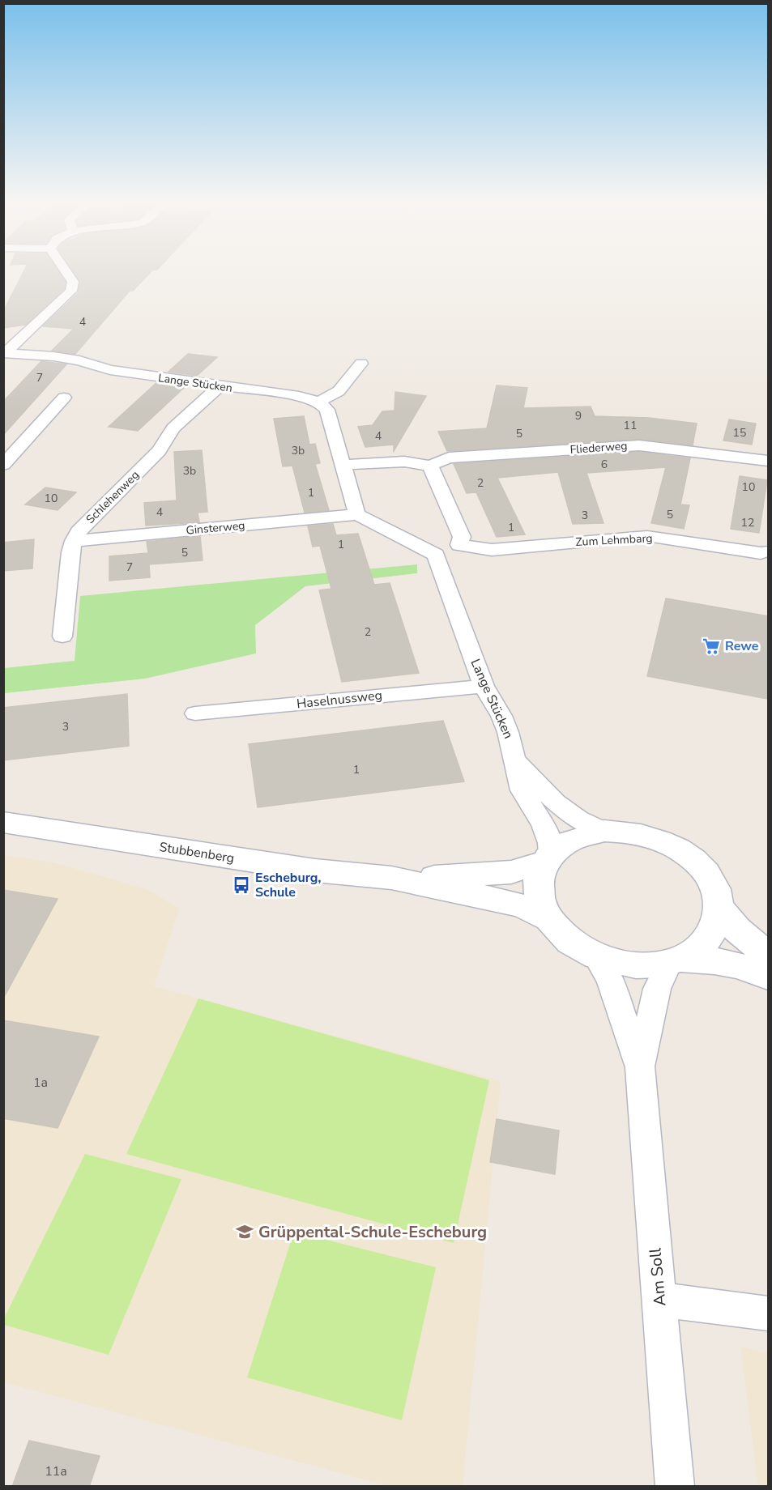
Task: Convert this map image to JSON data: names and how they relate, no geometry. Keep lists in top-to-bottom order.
{
  "streets": {
    "main road": ["Stubbenberg"],
    "street": [
      "Lange Stücken",
      "Fliederweg",
      "Schlehenweg",
      "Ginsterweg",
      "Zum Lehmbarg",
      "Haselnussweg",
      "Am Soll"
    ]
  },
  "crossings": [
    ["Lange Stücken", "Schlehenweg"],
    ["Lange Stücken", "Haselnussweg"],
    ["Lange Stücken", "Stubbenberg"],
    ["Lange Stücken", "Am Soll"],
    ["Schlehenweg", "Ginsterweg"],
    ["Stubbenberg", "Am Soll"]
  ],
  "places": {
    "supermarket": ["Rewe"],
    "bus stop": ["Escheburg, Schule"],
    "school or university": ["Grüppental-Schule-Escheburg"]
  },
  "house_numbers": [
    "4",
    "7",
    "9",
    "11",
    "15",
    "5",
    "4",
    "3b",
    "6",
    "3b",
    "2",
    "10",
    "1",
    "10",
    "4",
    "5",
    "3",
    "12",
    "1",
    "1",
    "5",
    "7",
    "2",
    "3",
    "1",
    "1a",
    "11a"
  ]
}
